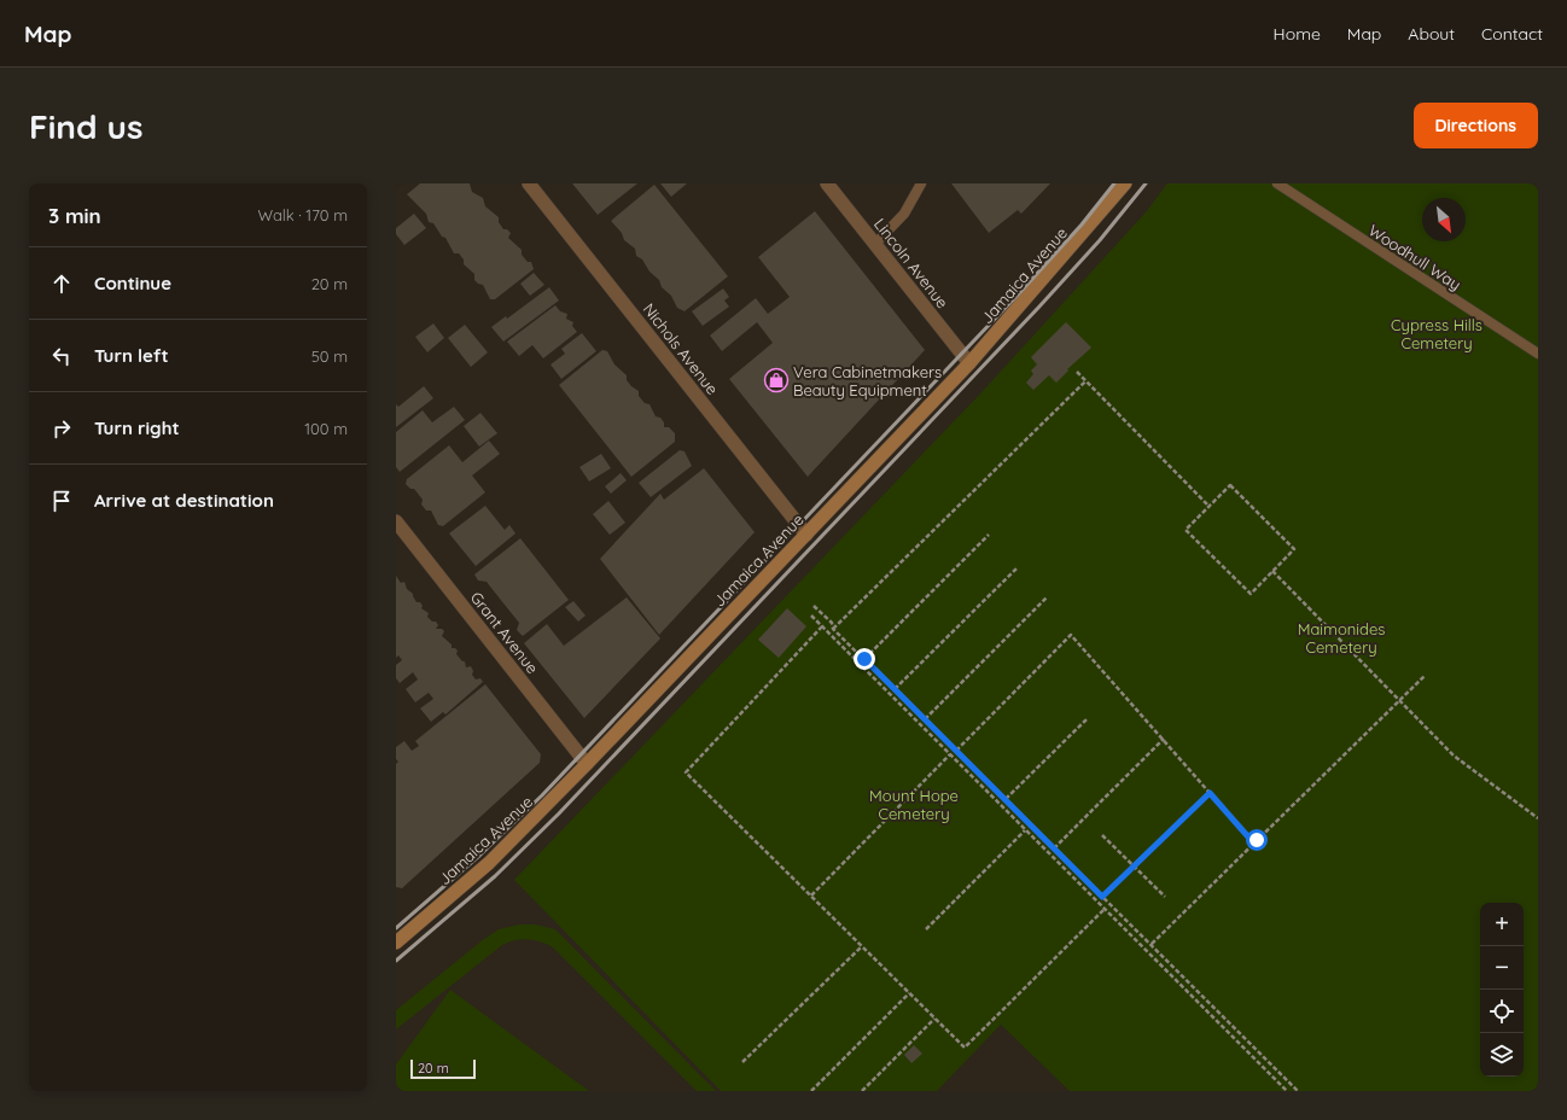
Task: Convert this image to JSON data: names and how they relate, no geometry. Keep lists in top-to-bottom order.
{
  "streets": {
    "main road": ["Jamaica Avenue"],
    "street": ["Lincoln Avenue", "Nichols Avenue", "Grant Avenue"],
    "lane": ["Woodhull Way"]
  },
  "crossings": [
    ["Lincoln Avenue", "Jamaica Avenue"],
    ["Jamaica Avenue", "Nichols Avenue"],
    ["Jamaica Avenue", "Grant Avenue"]
  ],
  "parks": ["Cypress Hills Cemetery", "Maimonides Cemetery", "Mount Hope Cemetery"],
  "places": {
    "shop": ["Vera Cabinetmakers Beauty Equipment"]
  },
  "scale_bar": "20 m",
  "north": "bottom right",
  "page": {
    "header": "Map",
    "nav": [
      "Home",
      "Map",
      "About",
      "Contact"
    ],
    "buttons": "Directions",
    "title": "Find us",
    "heading": ["3 min", "Walk · 170 m"],
    "list": [
      ["Continue", "20 m"],
      ["Turn left", "50 m"],
      ["Turn right", "100 m"],
      "Arrive at destination"
    ],
    "map_buttons": ["+", "−"],
    "scale": "20 m"
  }
}
